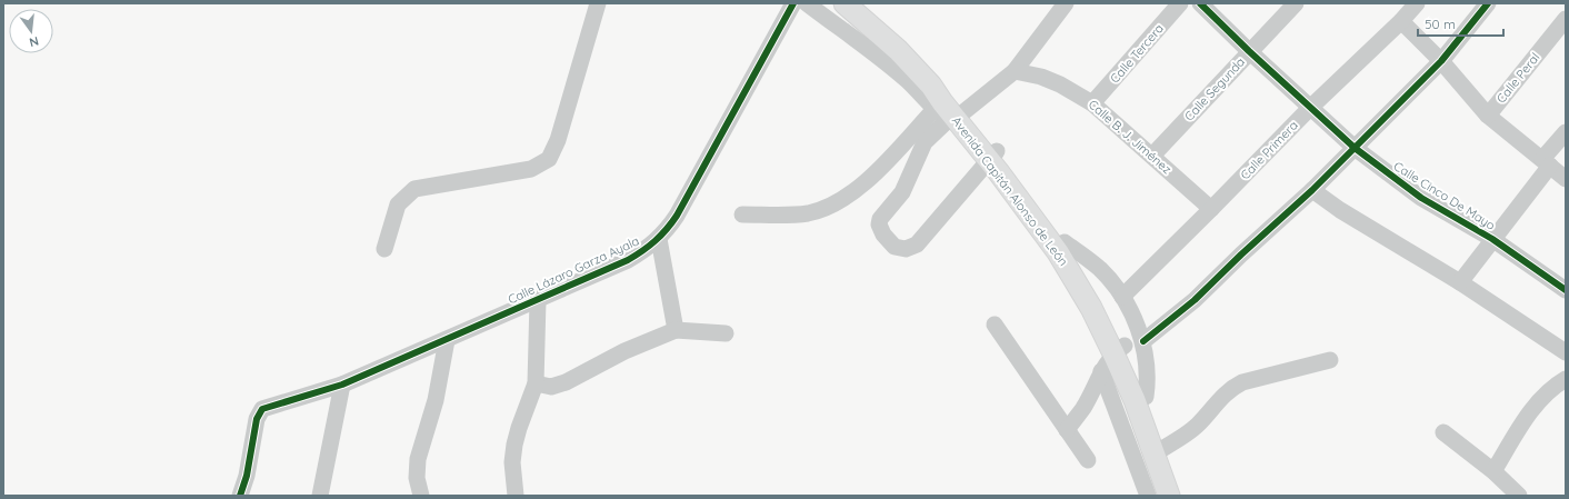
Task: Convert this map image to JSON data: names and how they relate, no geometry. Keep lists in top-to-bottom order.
{
  "streets": {
    "main road": ["Avenida Capitán Alonso de León"],
    "street": [
      "Calle Tercera",
      "Calle Peral",
      "Calle Segunda",
      "Calle B. J. Jiménez",
      "Calle Primera",
      "Calle Cinco De Mayo",
      "Calle Lázaro Garza Ayala"
    ]
  },
  "crossings": [
    ["Calle Tercera", "Calle B. J. Jiménez"],
    ["Calle Segunda", "Calle B. J. Jiménez"],
    ["Calle Segunda", "Calle Cinco De Mayo"],
    ["Calle B. J. Jiménez", "Calle Primera"],
    ["Calle Primera", "Calle Cinco De Mayo"]
  ],
  "scale_bar": "50 m",
  "north": "bottom"
}
